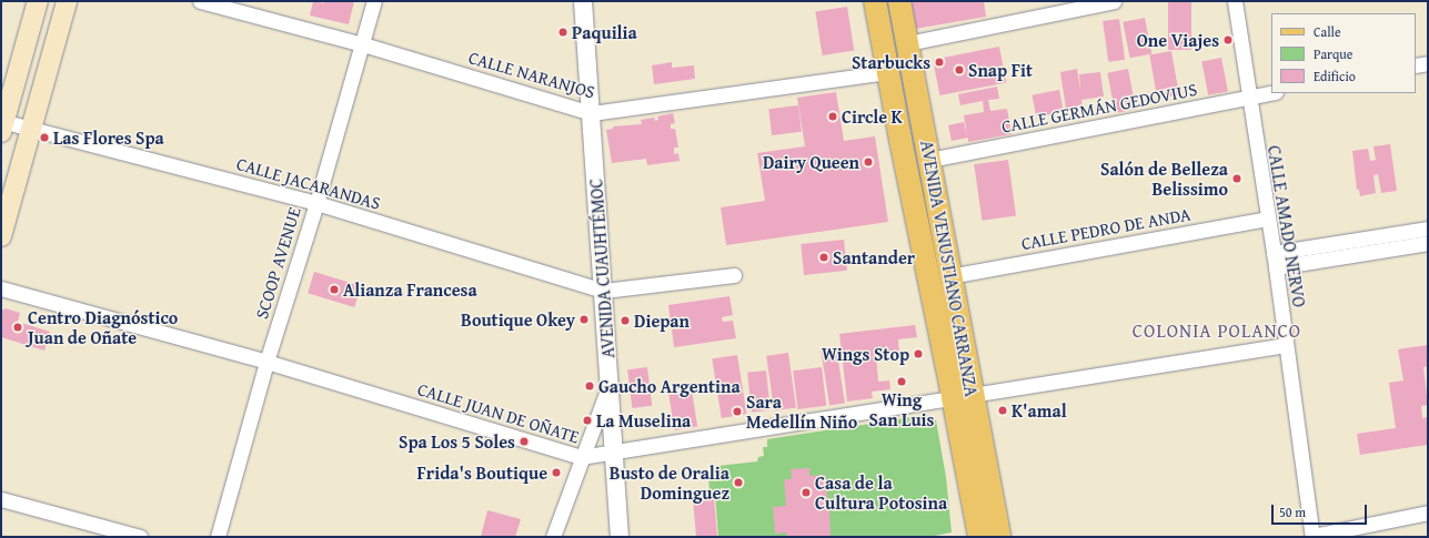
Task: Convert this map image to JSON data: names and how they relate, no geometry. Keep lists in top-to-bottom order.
{
  "streets": {
    "main road": ["AVENIDA VENUSTIANO CARRANZA"],
    "street": [
      "CALLE NARANJOS",
      "CALLE GERMÁN GEDOVIUS",
      "CALLE JACARANDAS",
      "CALLE AMADO NERVO",
      "CALLE PEDRO DE ANDA",
      "SCOOP AVENUE",
      "AVENIDA CUAUHTÉMOC",
      "CALLE JUAN DE OÑATE"
    ]
  },
  "crossings": [
    ["CALLE NARANJOS", "SCOOP AVENUE"],
    ["CALLE NARANJOS", "AVENIDA CUAUHTÉMOC"],
    ["CALLE NARANJOS", "AVENIDA VENUSTIANO CARRANZA"],
    ["CALLE GERMÁN GEDOVIUS", "CALLE AMADO NERVO"],
    ["CALLE GERMÁN GEDOVIUS", "AVENIDA VENUSTIANO CARRANZA"],
    ["CALLE JACARANDAS", "SCOOP AVENUE"],
    ["CALLE JACARANDAS", "AVENIDA CUAUHTÉMOC"],
    ["CALLE AMADO NERVO", "CALLE PEDRO DE ANDA"],
    ["CALLE AMADO NERVO", "CALLE JUAN DE OÑATE"],
    ["CALLE PEDRO DE ANDA", "AVENIDA VENUSTIANO CARRANZA"],
    ["SCOOP AVENUE", "CALLE JUAN DE OÑATE"],
    ["AVENIDA CUAUHTÉMOC", "CALLE JUAN DE OÑATE"],
    ["AVENIDA VENUSTIANO CARRANZA", "CALLE JUAN DE OÑATE"]
  ],
  "districts": ["COLONIA POLANCO"],
  "places": [
    "Paquilia",
    "One Viajes",
    "Starbucks",
    "Snap Fit",
    "Circle K",
    "Las Flores Spa",
    "Dairy Queen",
    "Salón de Belleza Belissimo",
    "Santander",
    "Alianza Francesa",
    "Boutique Okey",
    "Diepan",
    "Centro Diagnóstico Juan de Oñate",
    "Wings Stop",
    "Wing San Luis",
    "Gaucho Argentina",
    "K'amal",
    "Sara Medellín Niño",
    "La Muselina",
    "Spa Los 5 Soles",
    "Frida's Boutique",
    "Busto de Oralia Dominguez",
    "Casa de la Cultura Potosina"
  ],
  "legend": ["Calle", "Parque", "Edificio"],
  "scale_bar": "50 m"
}
